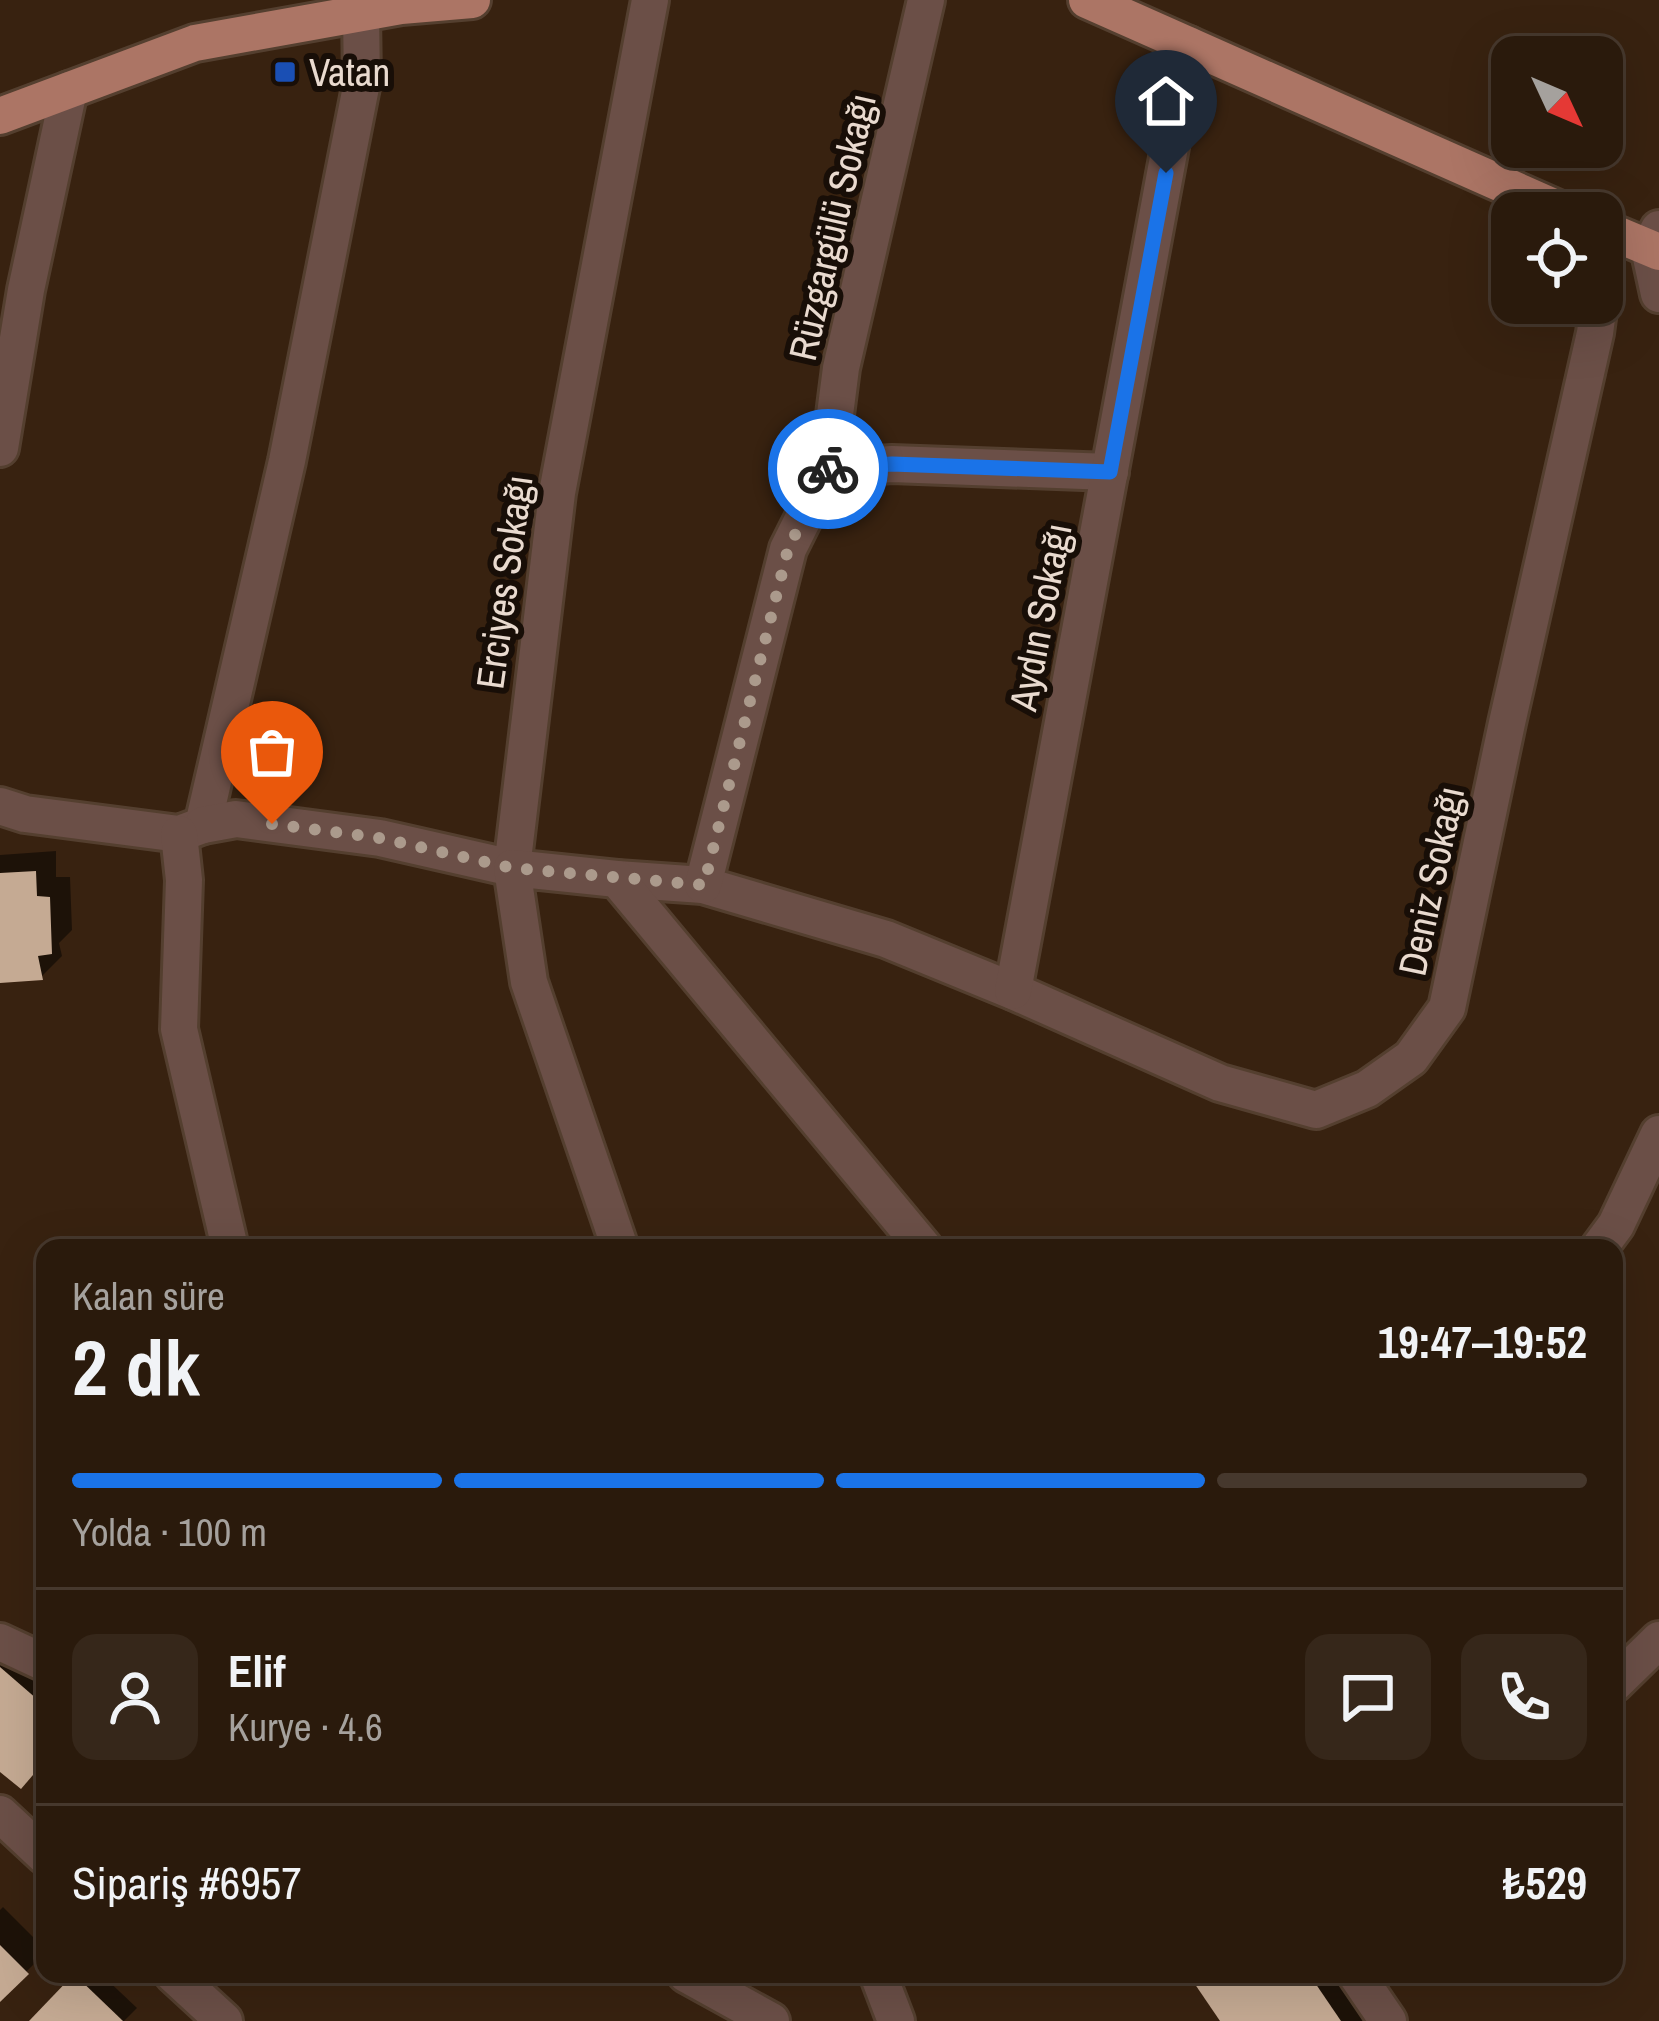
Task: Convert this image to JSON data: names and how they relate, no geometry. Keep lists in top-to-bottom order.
{
  "streets": {
    "street": [
      "Rüzgargülü Sokağı",
      "Erciyes Sokağı",
      "Aydın Sokağı",
      "Deniz Sokağı"
    ]
  },
  "crossings": [
    ["Rüzgargülü Sokağı", "Deniz Sokağı"],
    ["Erciyes Sokağı", "Deniz Sokağı"],
    ["Aydın Sokağı", "Deniz Sokağı"]
  ],
  "places": {
    "transit": ["Vatan"]
  },
  "north": "bottom right",
  "page": {
    "heading": ["2 dk", "Kalan süre", "19:47–19:52"],
    "panel": [
      "Elif",
      "Kurye · 4.6",
      "Sipariş #6957",
      "₺529"
    ],
    "bar": "Yolda · 100 m"
  }
}
